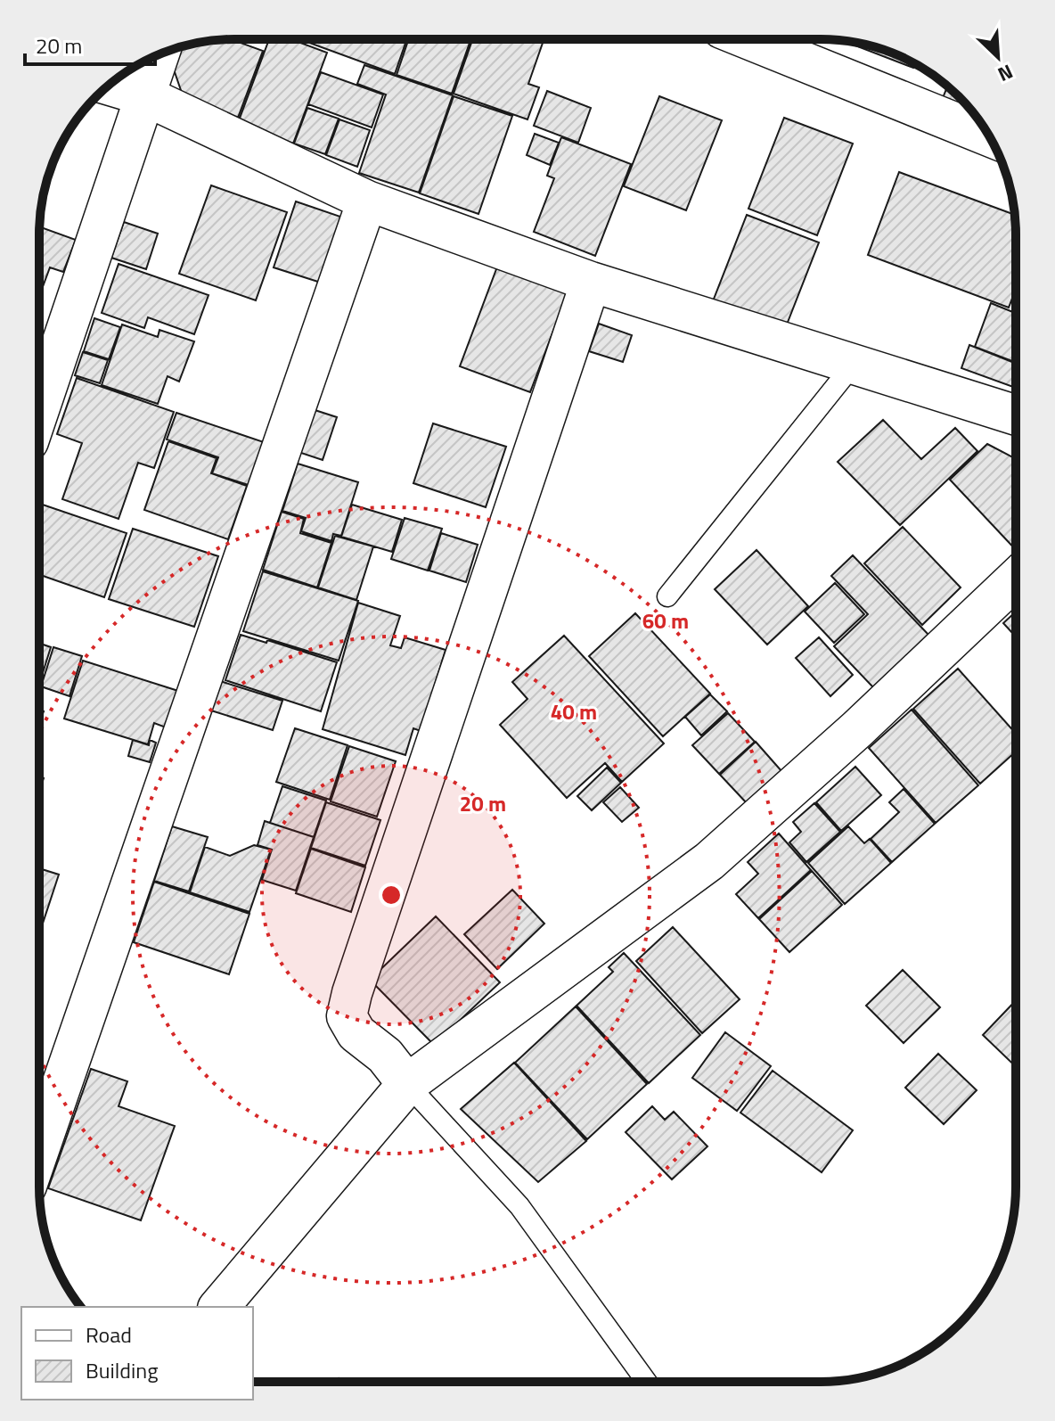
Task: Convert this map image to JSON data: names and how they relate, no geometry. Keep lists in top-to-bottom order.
{
  "legend": ["Road", "Building"],
  "scale_bar": "20 m",
  "north": "bottom right",
  "rings": ["60 m", "40 m", "20 m"]
}
